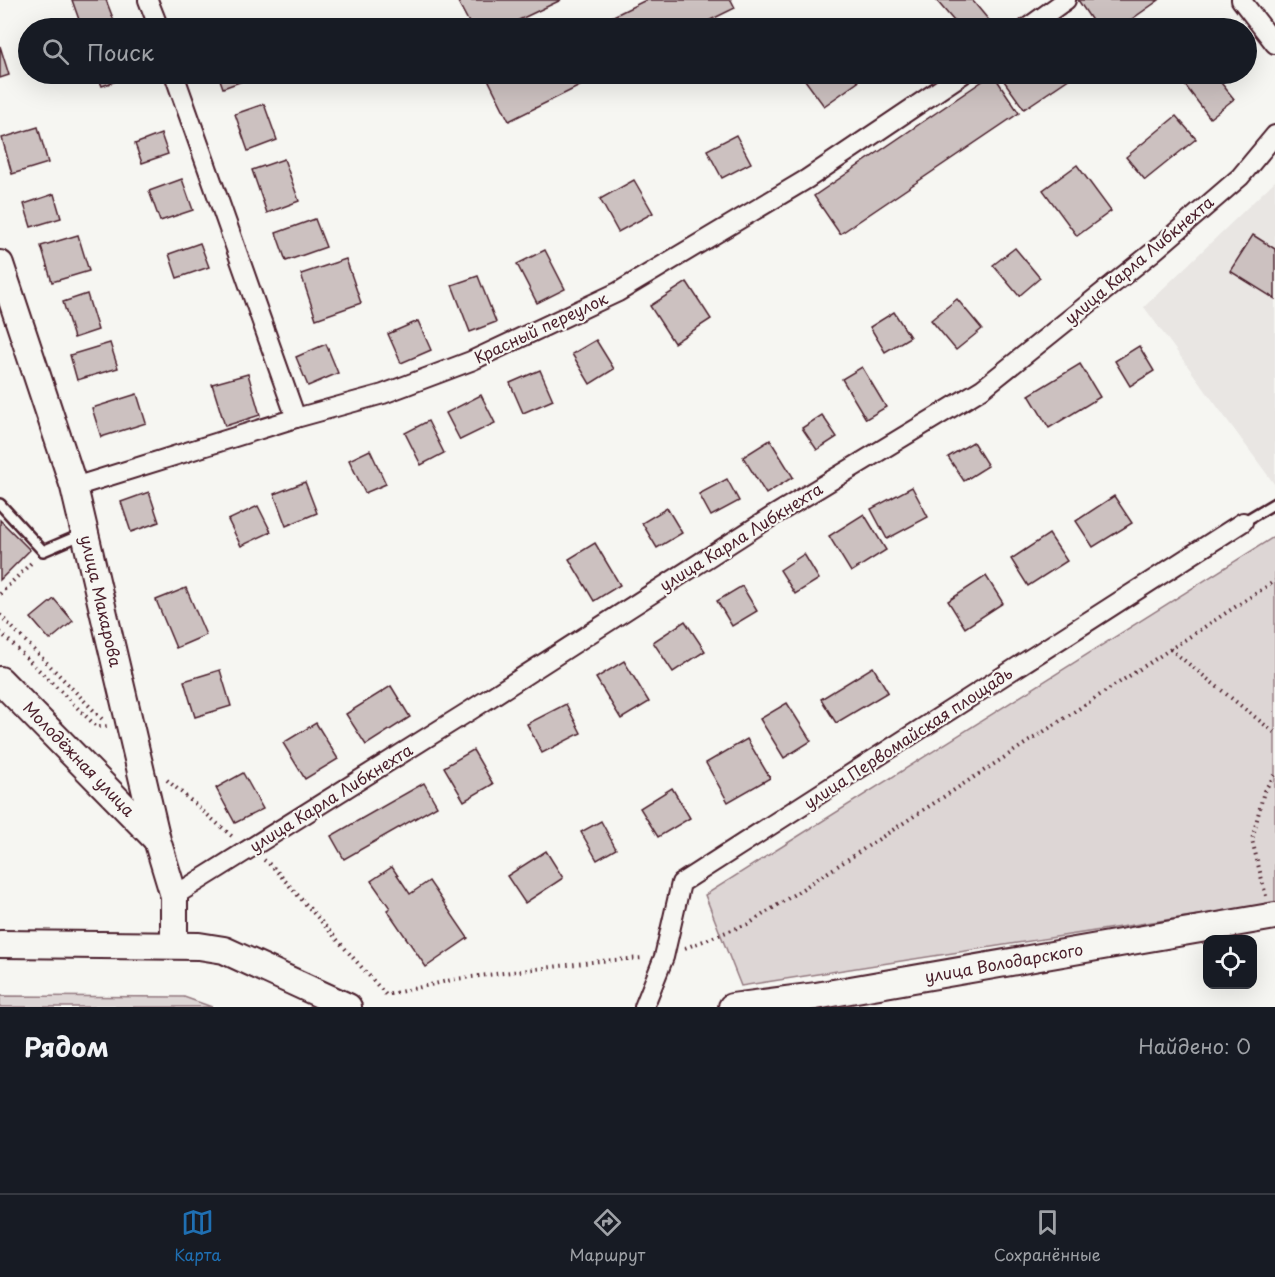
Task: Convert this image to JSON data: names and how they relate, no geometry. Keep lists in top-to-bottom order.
{
  "streets": {
    "street": [
      "улица Карла Либкнехта",
      "Красный переулок",
      "улица Макарова",
      "улица Первомайская площадь",
      "Молодёжная улица",
      "улица Володарского"
    ]
  },
  "crossings": [
    ["улица Карла Либкнехта", "улица Макарова"],
    ["Красный переулок", "улица Макарова"],
    ["улица Макарова", "Молодёжная улица"]
  ],
  "page": {
    "search": "Поиск",
    "heading": ["Рядом", "Найдено: 0"],
    "nav": ["Карта", "Маршрут", "Сохранённые"]
  }
}
